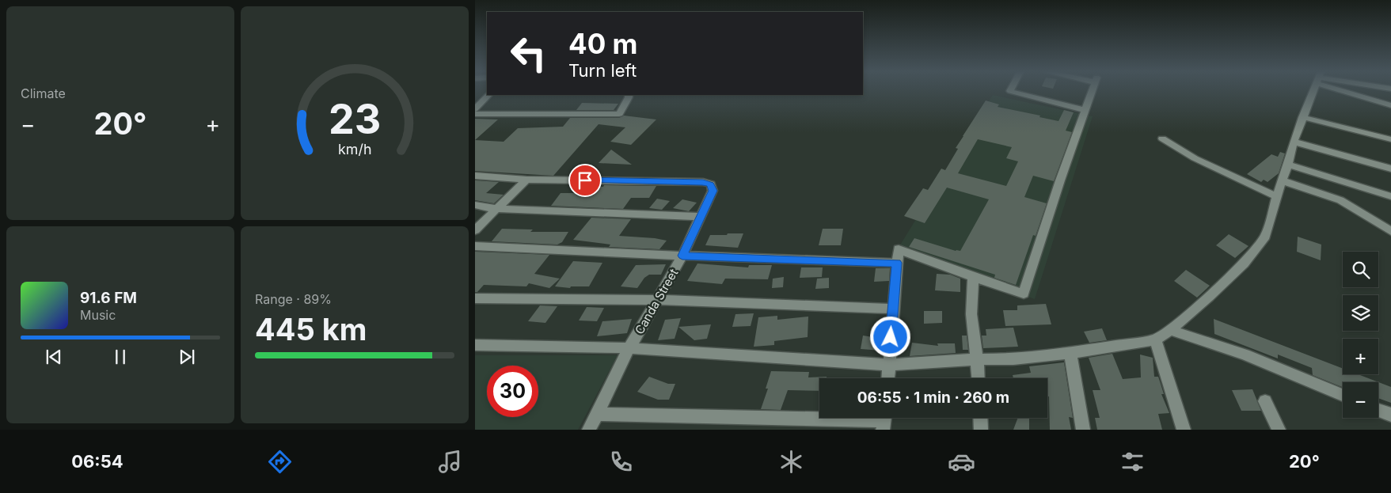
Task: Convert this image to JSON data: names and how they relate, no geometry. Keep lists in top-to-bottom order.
{
  "streets": {
    "street": ["Canda Street"]
  },
  "page": {
    "tile": [
      "Climate",
      ["Range · 89%", "445 km"]
    ],
    "turn": ["40 m", "Turn left"],
    "heat": ["−", "20°", "+"],
    "map_buttons": ["+", "−"],
    "song": ["91.6 FM", "Music"],
    "limit": "30",
    "trip": "06:55 · 1 min · 260 m",
    "tabs": ["06:54", "20°"],
    "gauge": ["23", "km/h"]
  }
}
